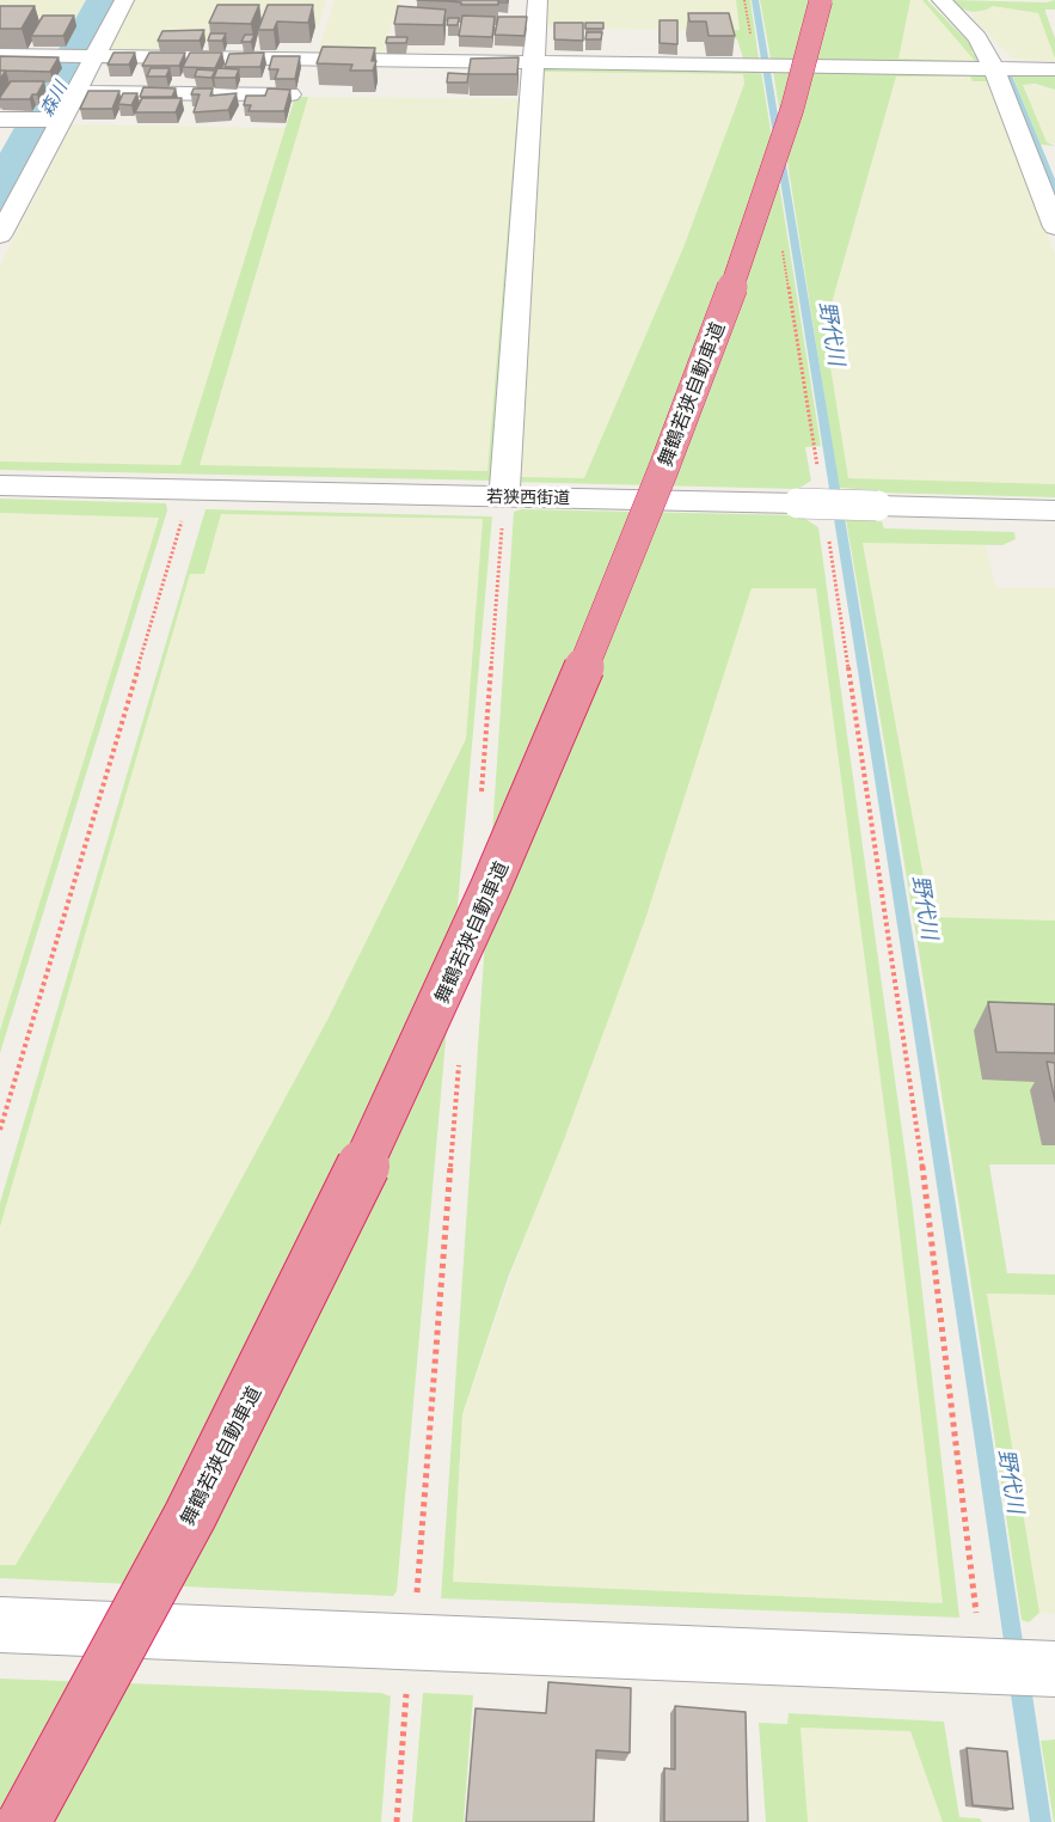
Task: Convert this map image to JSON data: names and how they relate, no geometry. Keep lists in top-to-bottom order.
{
  "streets": {
    "highway": ["舞鶴若狭自動車道"],
    "street": ["若狭西街道"]
  },
  "water": ["森川", "野代川"]
}
